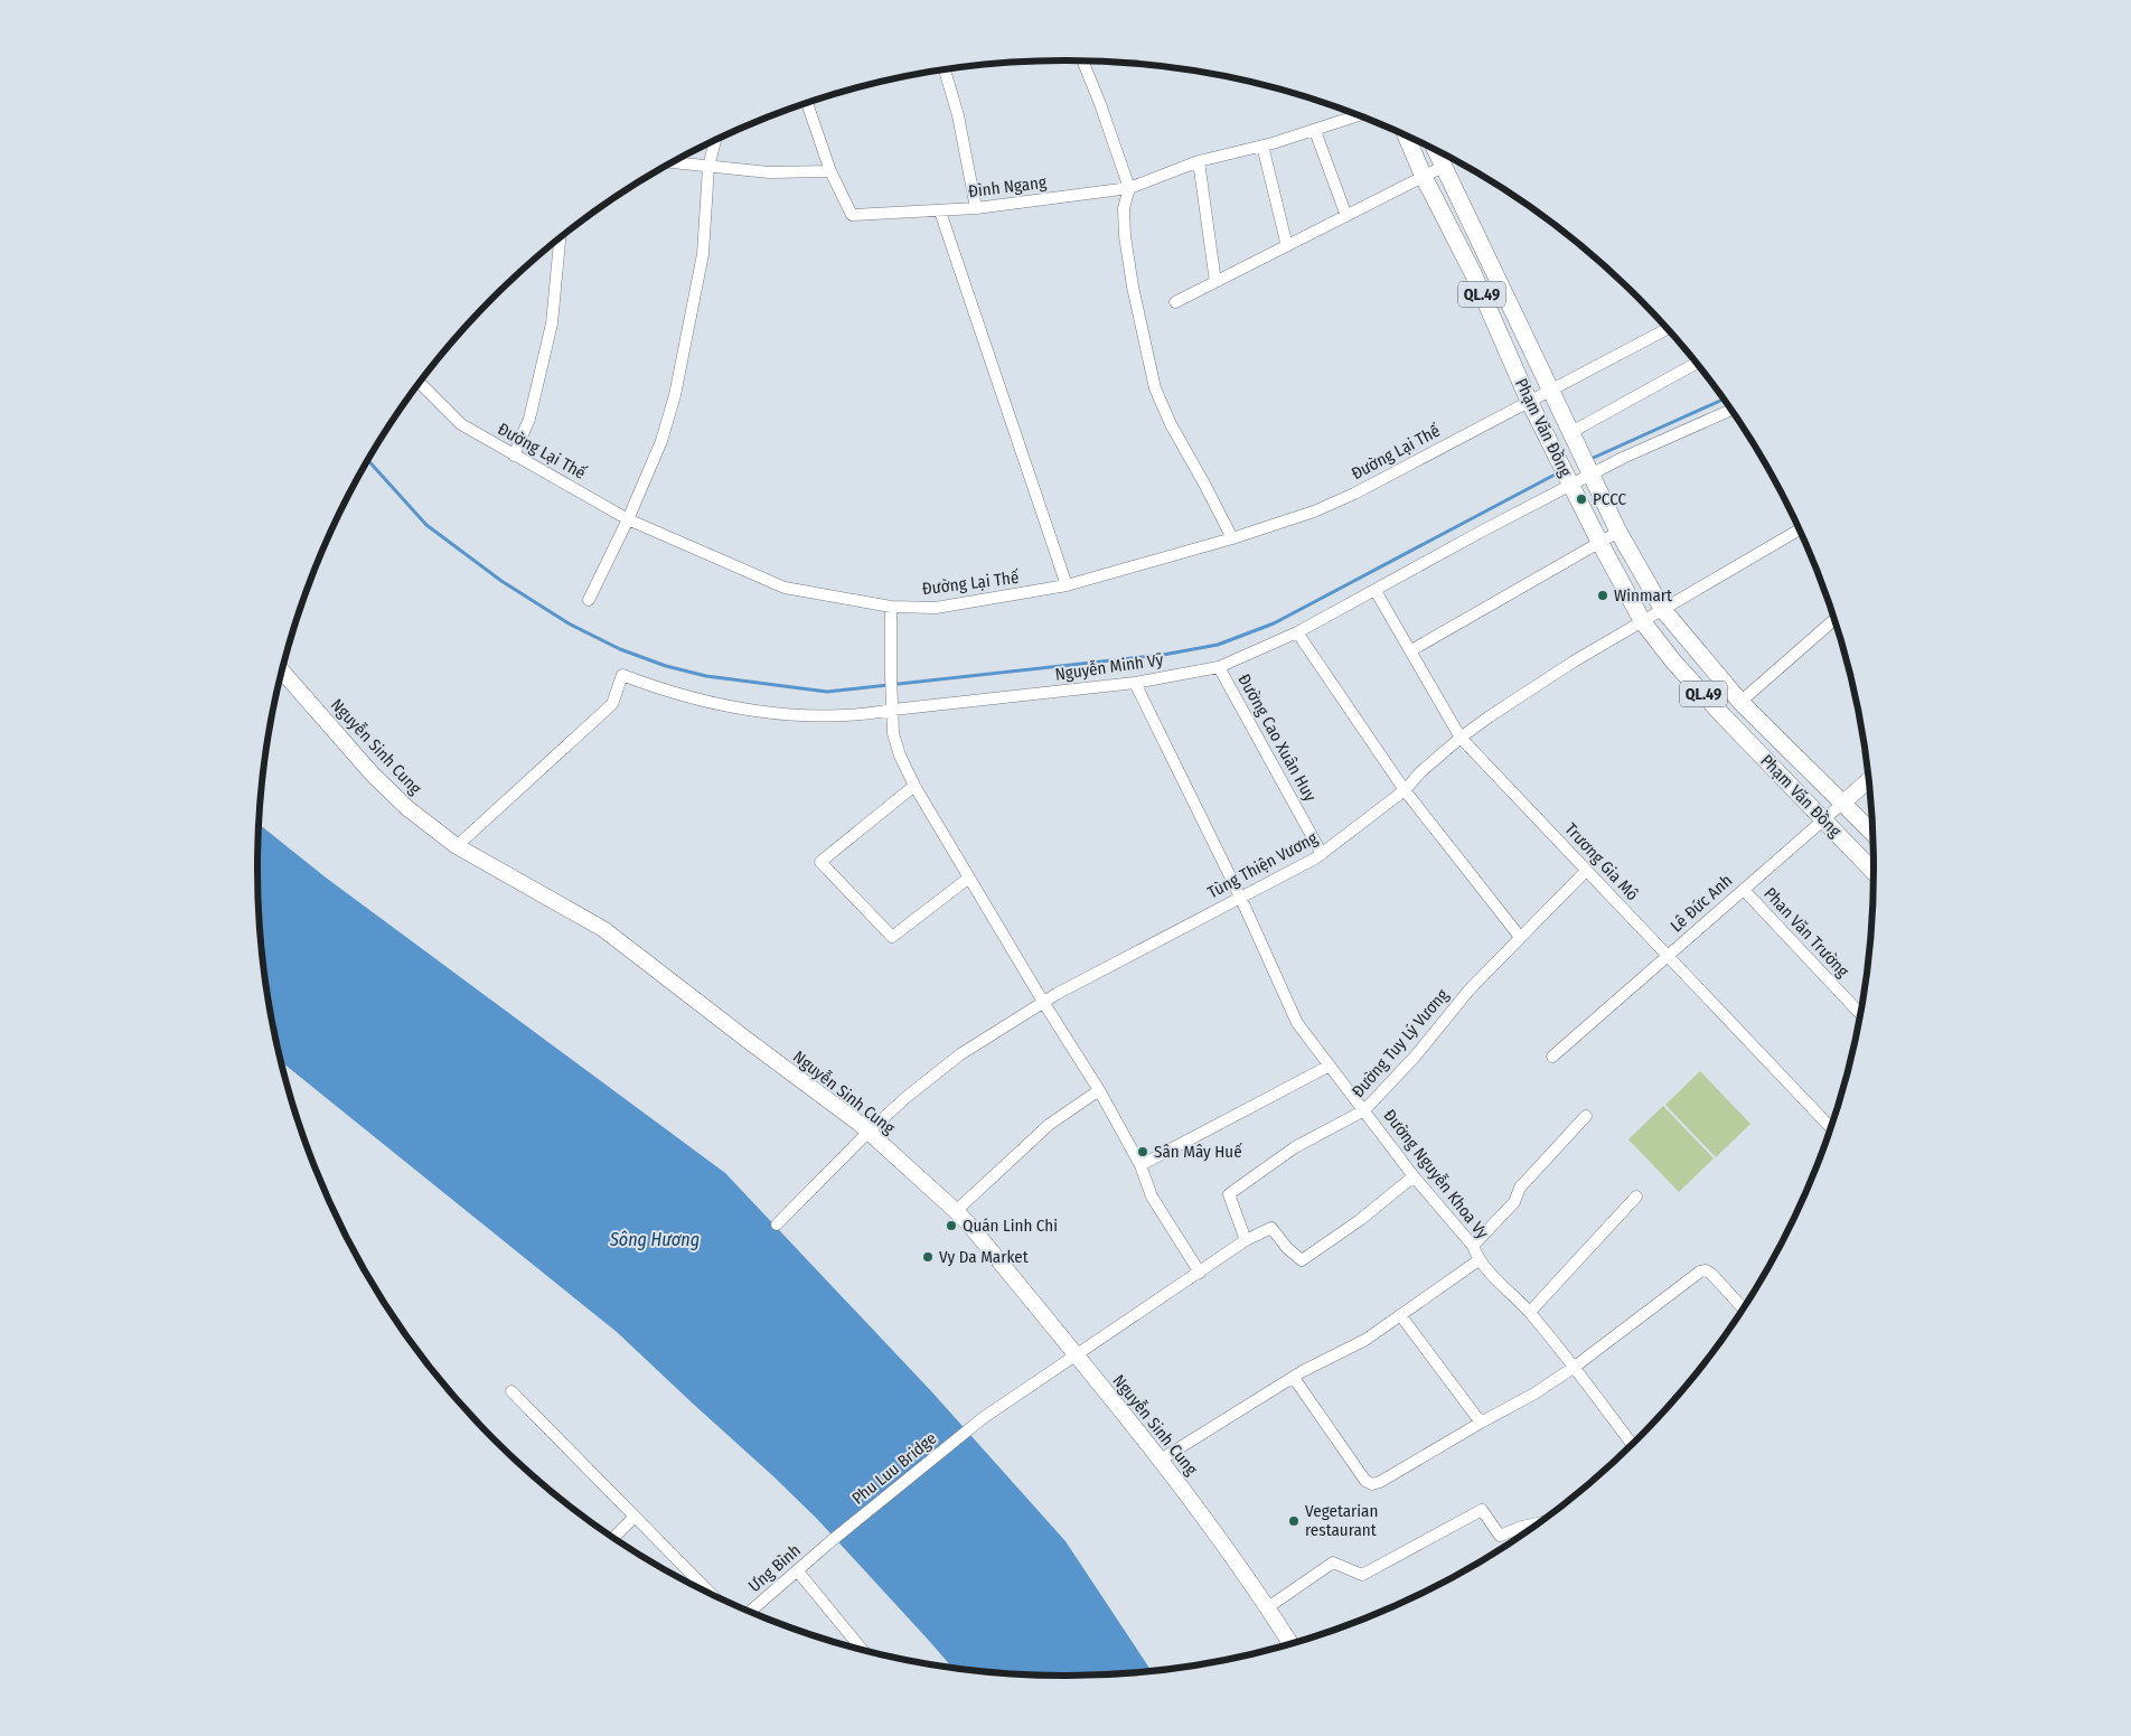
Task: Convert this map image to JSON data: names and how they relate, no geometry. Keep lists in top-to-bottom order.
{
  "streets": {
    "main road": [
      "QL.49",
      "Phạm Văn Đồng",
      "Nguyễn Sinh Cung",
      "Lê Đức Anh"
    ],
    "street": [
      "Đình Ngang",
      "Đường Lại Thế",
      "Nguyễn Minh Vỹ",
      "Đường Cao Xuân Huy",
      "Trương Gia Mô",
      "Tùng Thiện Vương",
      "Phan Văn Trường",
      "Đường Tuy Lý Vương",
      "Đường Nguyễn Khoa Vy",
      "Phu Luu Bridge",
      "Ưng Bình"
    ]
  },
  "crossings": [
    ["Phạm Văn Đồng", "Đường Lại Thế"],
    ["Phạm Văn Đồng", "Nguyễn Minh Vỹ"],
    ["Phạm Văn Đồng", "Tùng Thiện Vương"],
    ["Phạm Văn Đồng", "Lê Đức Anh"],
    ["Nguyễn Minh Vỹ", "Đường Cao Xuân Huy"],
    ["Nguyễn Minh Vỹ", "Nguyễn Sinh Cung"],
    ["Nguyễn Minh Vỹ", "Trương Gia Mô"],
    ["Nguyễn Minh Vỹ", "Đường Nguyễn Khoa Vy"],
    ["Đường Cao Xuân Huy", "Tùng Thiện Vương"],
    ["Nguyễn Sinh Cung", "Tùng Thiện Vương"],
    ["Nguyễn Sinh Cung", "Phu Luu Bridge"],
    ["Trương Gia Mô", "Tùng Thiện Vương"],
    ["Trương Gia Mô", "Lê Đức Anh"],
    ["Trương Gia Mô", "Đường Tuy Lý Vương"],
    ["Tùng Thiện Vương", "Đường Nguyễn Khoa Vy"],
    ["Lê Đức Anh", "Phan Văn Trường"],
    ["Đường Tuy Lý Vương", "Đường Nguyễn Khoa Vy"],
    ["Phu Luu Bridge", "Ưng Bình"]
  ],
  "water": ["Sông Hương"],
  "places": [
    "PCCC",
    "Winmart",
    "Sân Mây Huế",
    "Quán Linh Chi",
    "Vy Da Market",
    "Vegetarian restaurant"
  ]
}
